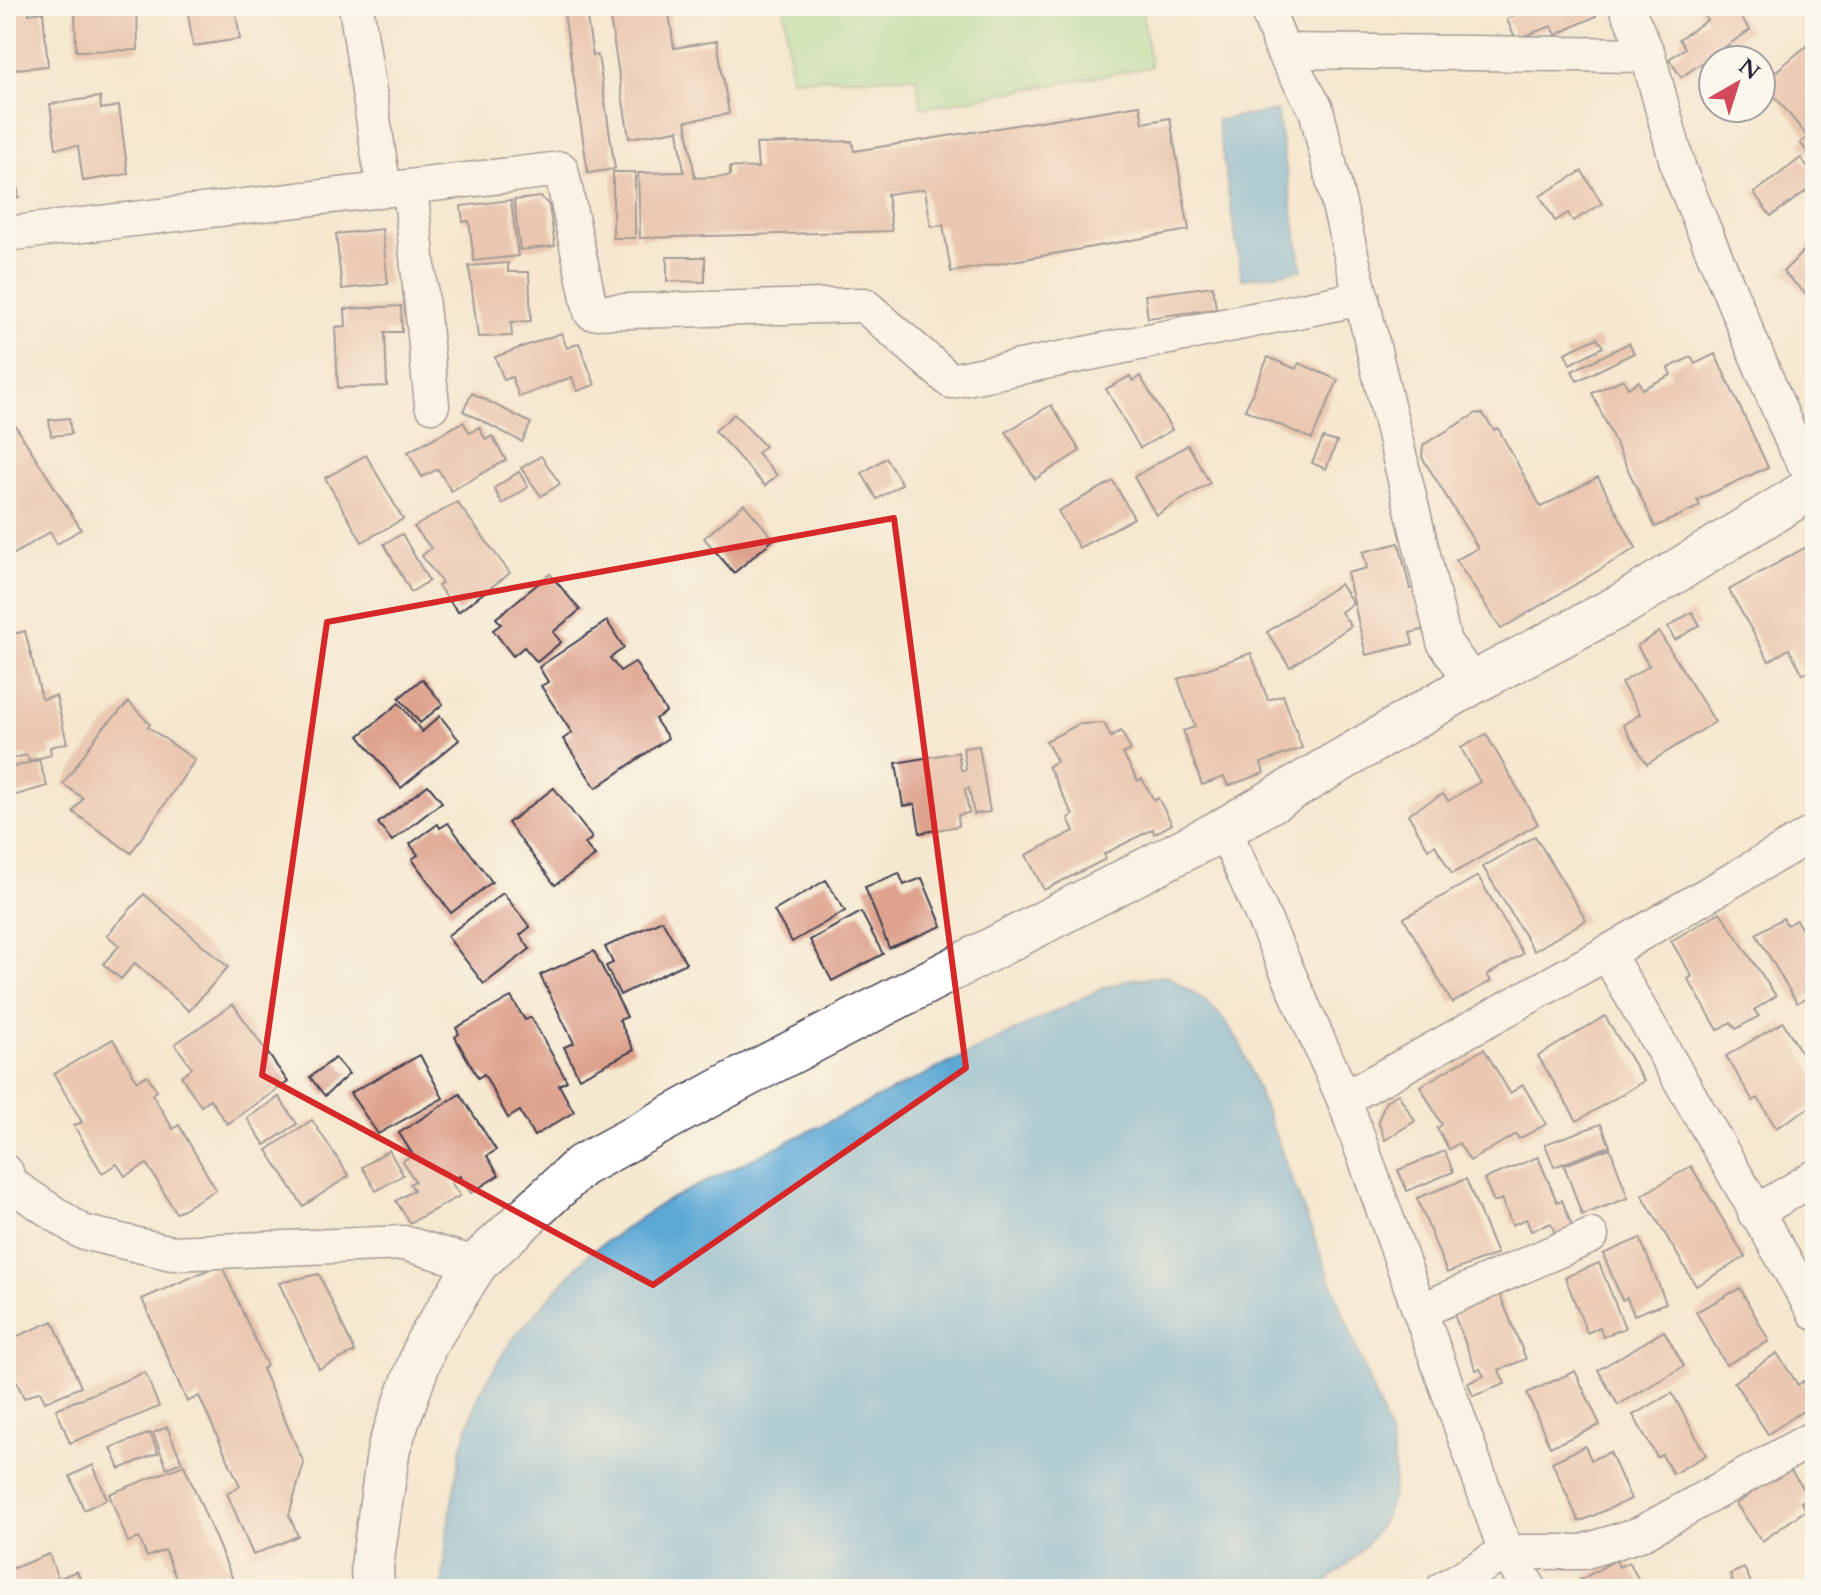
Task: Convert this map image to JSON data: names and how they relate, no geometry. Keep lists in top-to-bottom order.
{
  "north": "top right"
}
